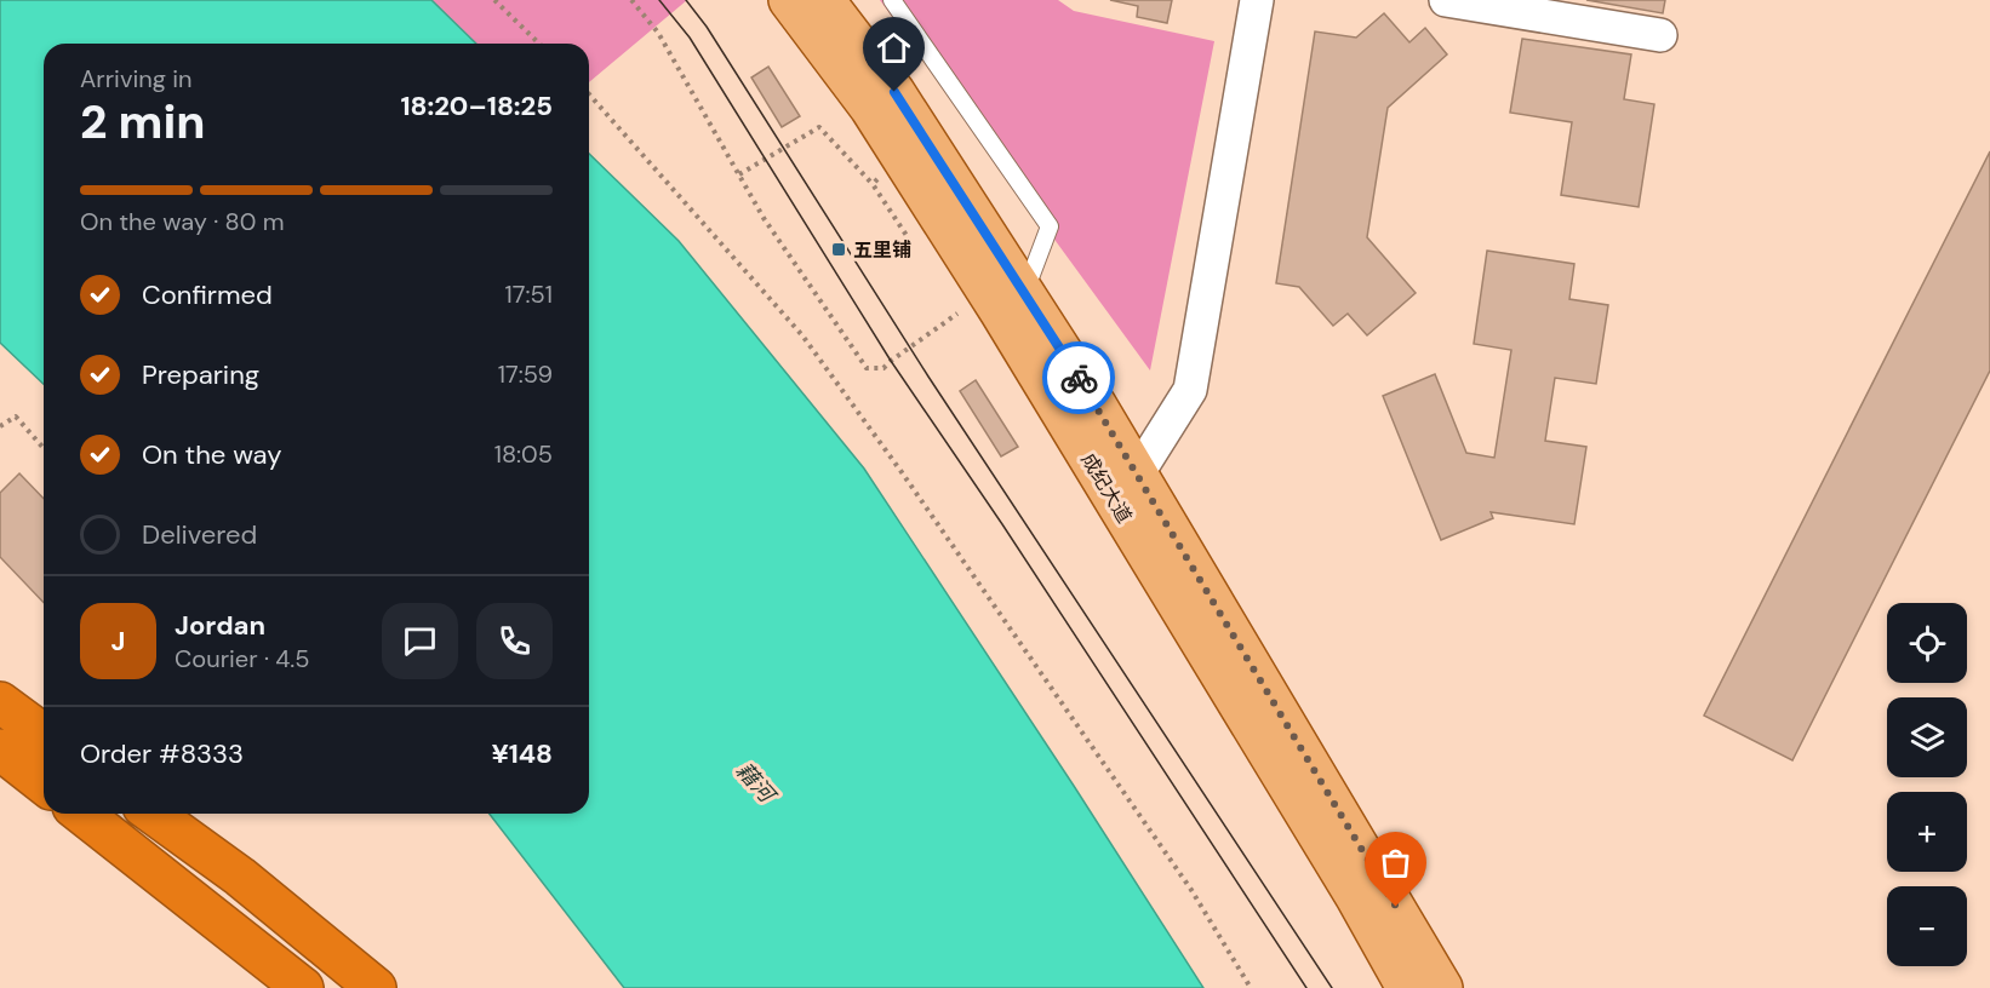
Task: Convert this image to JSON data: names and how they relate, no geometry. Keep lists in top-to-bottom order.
{
  "streets": {
    "main road": ["成纪大道"]
  },
  "water": ["藉河"],
  "places": {
    "transit": ["五里铺"]
  },
  "page": {
    "heading": ["2 min", "Arriving in", "18:20–18:25"],
    "panel": [
      "Jordan",
      "Courier · 4.5",
      "Order #8333",
      "¥148"
    ],
    "bar": "On the way · 80 m",
    "list": [
      ["Confirmed", "17:51"],
      ["Preparing", "17:59"],
      ["On the way", "18:05"],
      "Delivered"
    ],
    "map_buttons": ["+", "−"],
    "round": "J"
  }
}
